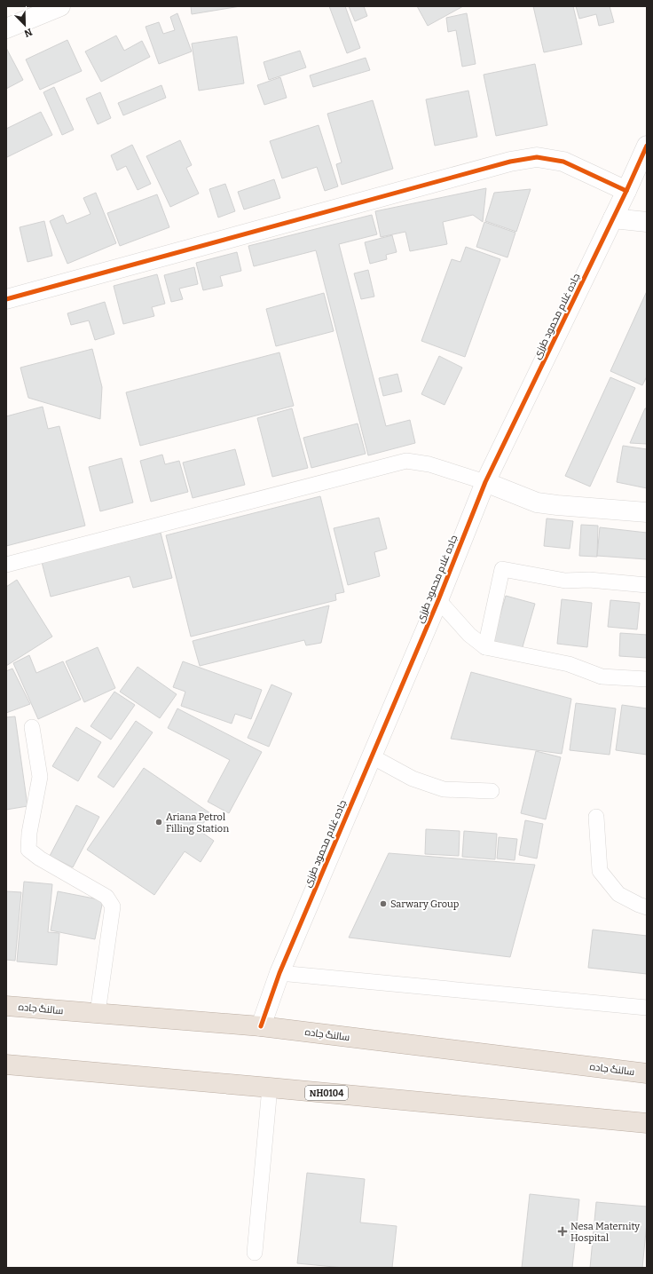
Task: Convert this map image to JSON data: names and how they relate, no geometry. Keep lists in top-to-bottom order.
{
  "streets": {
    "highway": ["سالنگ جاده", "NH0104"],
    "street": ["جاده غلام‌ محمود طرزی"]
  },
  "crossings": [
    ["جاده غلام‌ محمود طرزی", "سالنگ جاده"]
  ],
  "places": {
    "other": ["Ariana Petrol Filling Station", "Sarwary Group"],
    "health": ["Nesa Maternity Hospital"]
  },
  "north": "bottom right"
}
